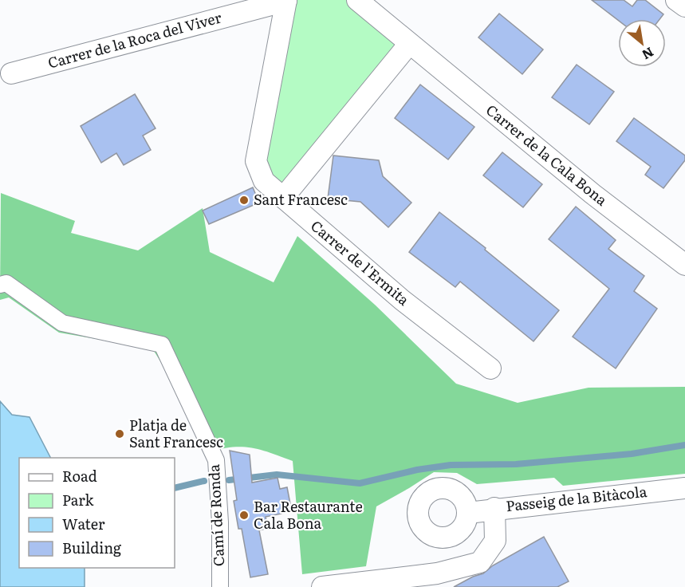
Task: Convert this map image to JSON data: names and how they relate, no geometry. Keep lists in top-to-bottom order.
{
  "streets": {
    "street": [
      "Carrer de la Roca del Viver",
      "Carrer de la Cala Bona",
      "Carrer de l'Ermita",
      "Passeig de la Bitàcola",
      "Camí de Ronda"
    ]
  },
  "crossings": [
    ["Carrer de la Roca del Viver", "Carrer de l'Ermita"]
  ],
  "places": ["Sant Francesc", "Platja de Sant Francesc", "Bar Restaurante Cala Bona"],
  "legend": [
    "Road",
    "Park",
    "Water",
    "Building"
  ],
  "north": "bottom right"
}
